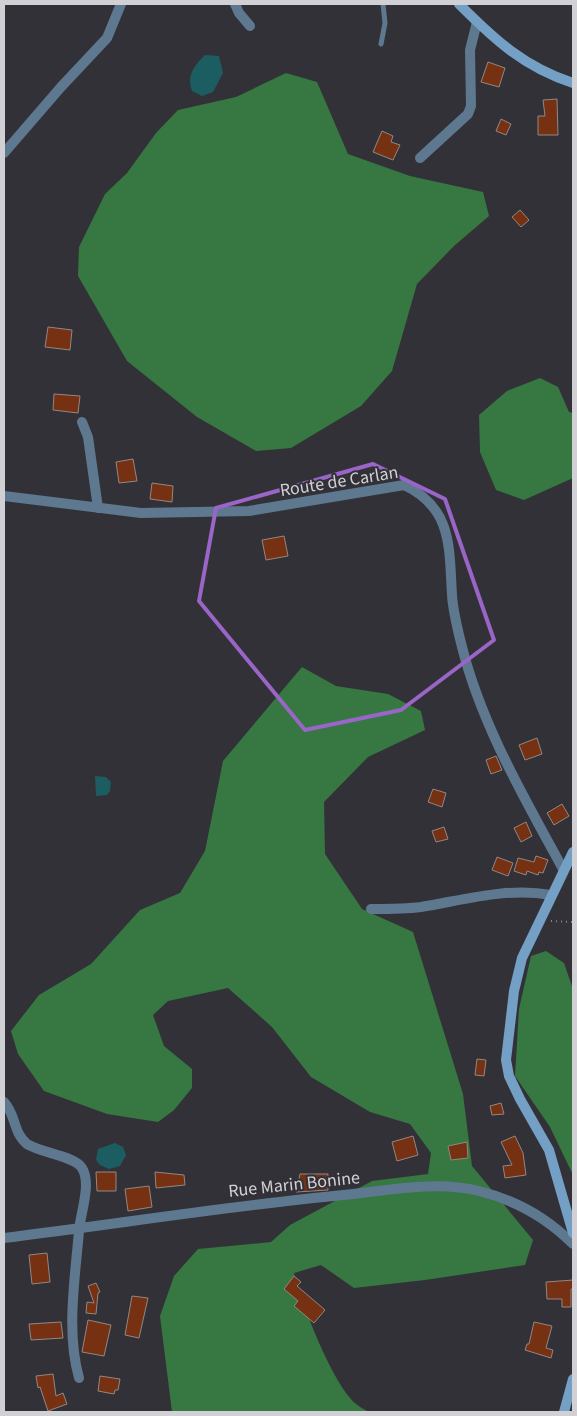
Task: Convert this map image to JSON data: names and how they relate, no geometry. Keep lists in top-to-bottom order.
{
  "streets": {
    "street": ["Route de Carlan", "Rue Marin Bonine"]
  }
}
